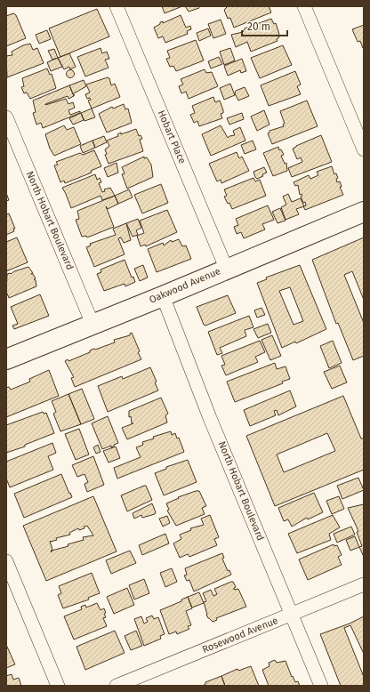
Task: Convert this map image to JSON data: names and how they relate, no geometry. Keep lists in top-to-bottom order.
{
  "streets": {
    "street": [
      "Hobart Place",
      "North Hobart Boulevard",
      "Oakwood Avenue",
      "Rosewood Avenue"
    ]
  },
  "crossings": [
    ["Hobart Place", "Oakwood Avenue"],
    ["North Hobart Boulevard", "Oakwood Avenue"],
    ["North Hobart Boulevard", "Rosewood Avenue"]
  ],
  "scale_bar": "20 m"
}
